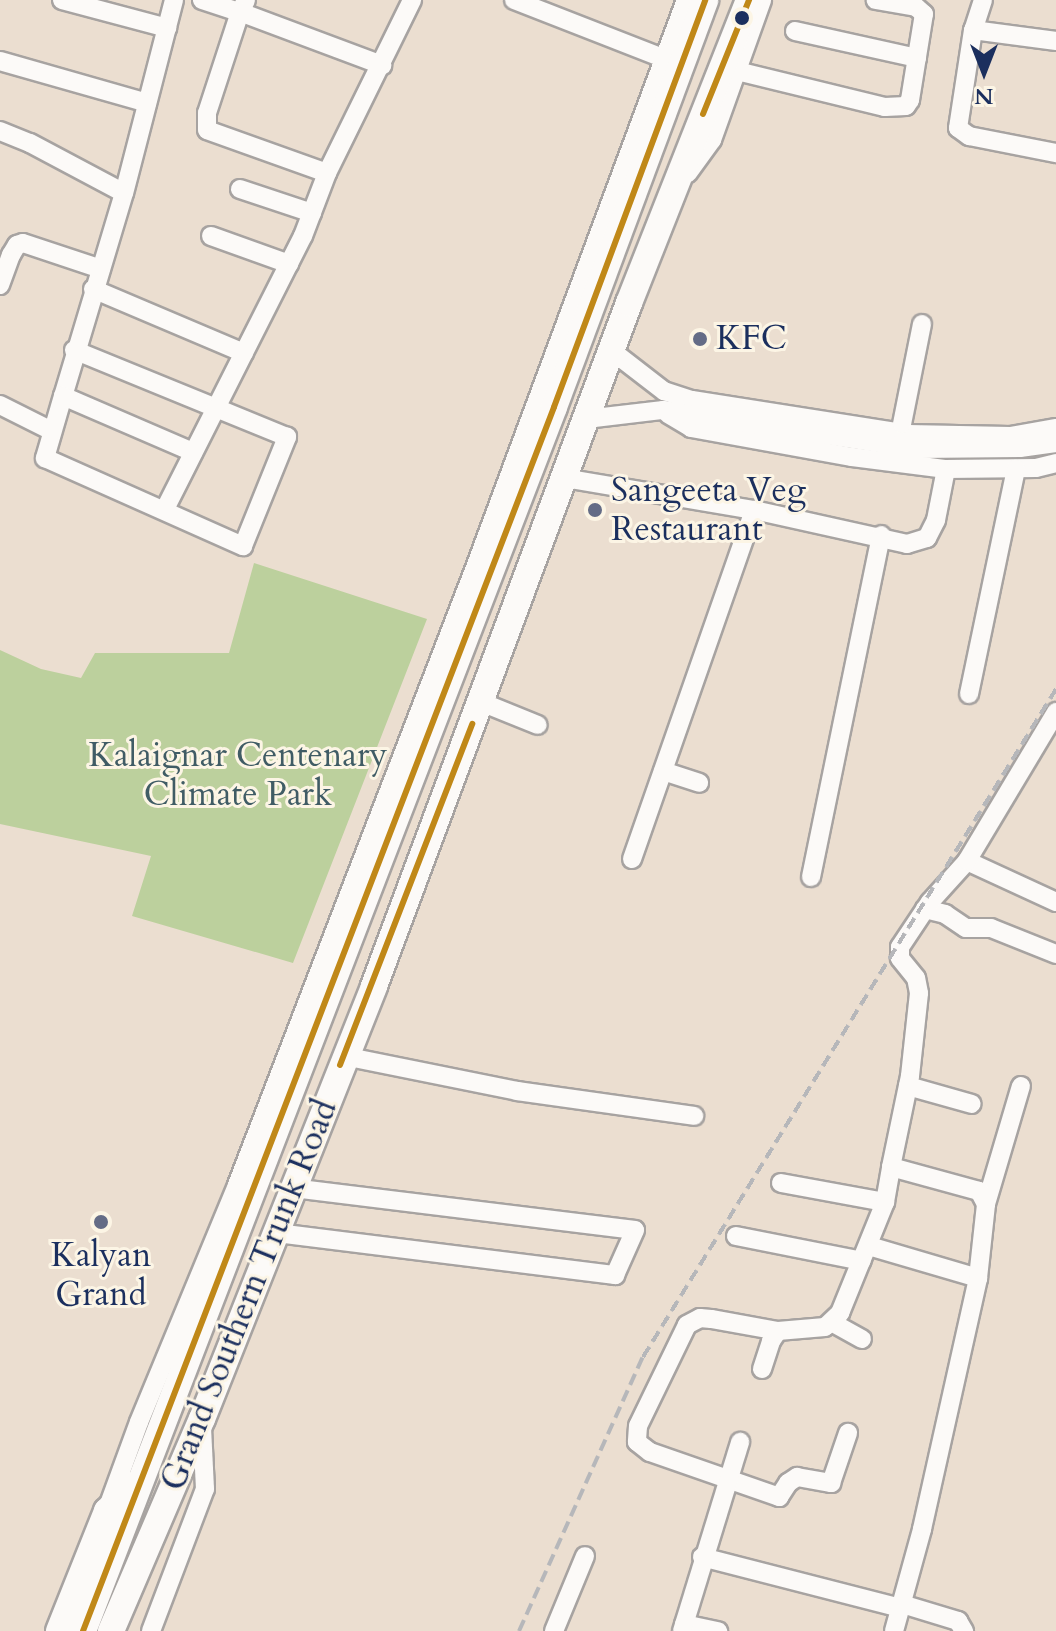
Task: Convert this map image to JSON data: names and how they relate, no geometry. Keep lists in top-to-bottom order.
{
  "streets": {
    "highway": ["Grand Southern Trunk Road"]
  },
  "parks": ["Kalaignar Centenary Climate Park"],
  "places": ["KFC", "Sangeeta Veg Restaurant", "Kalyan Grand"],
  "north": "bottom"
}
